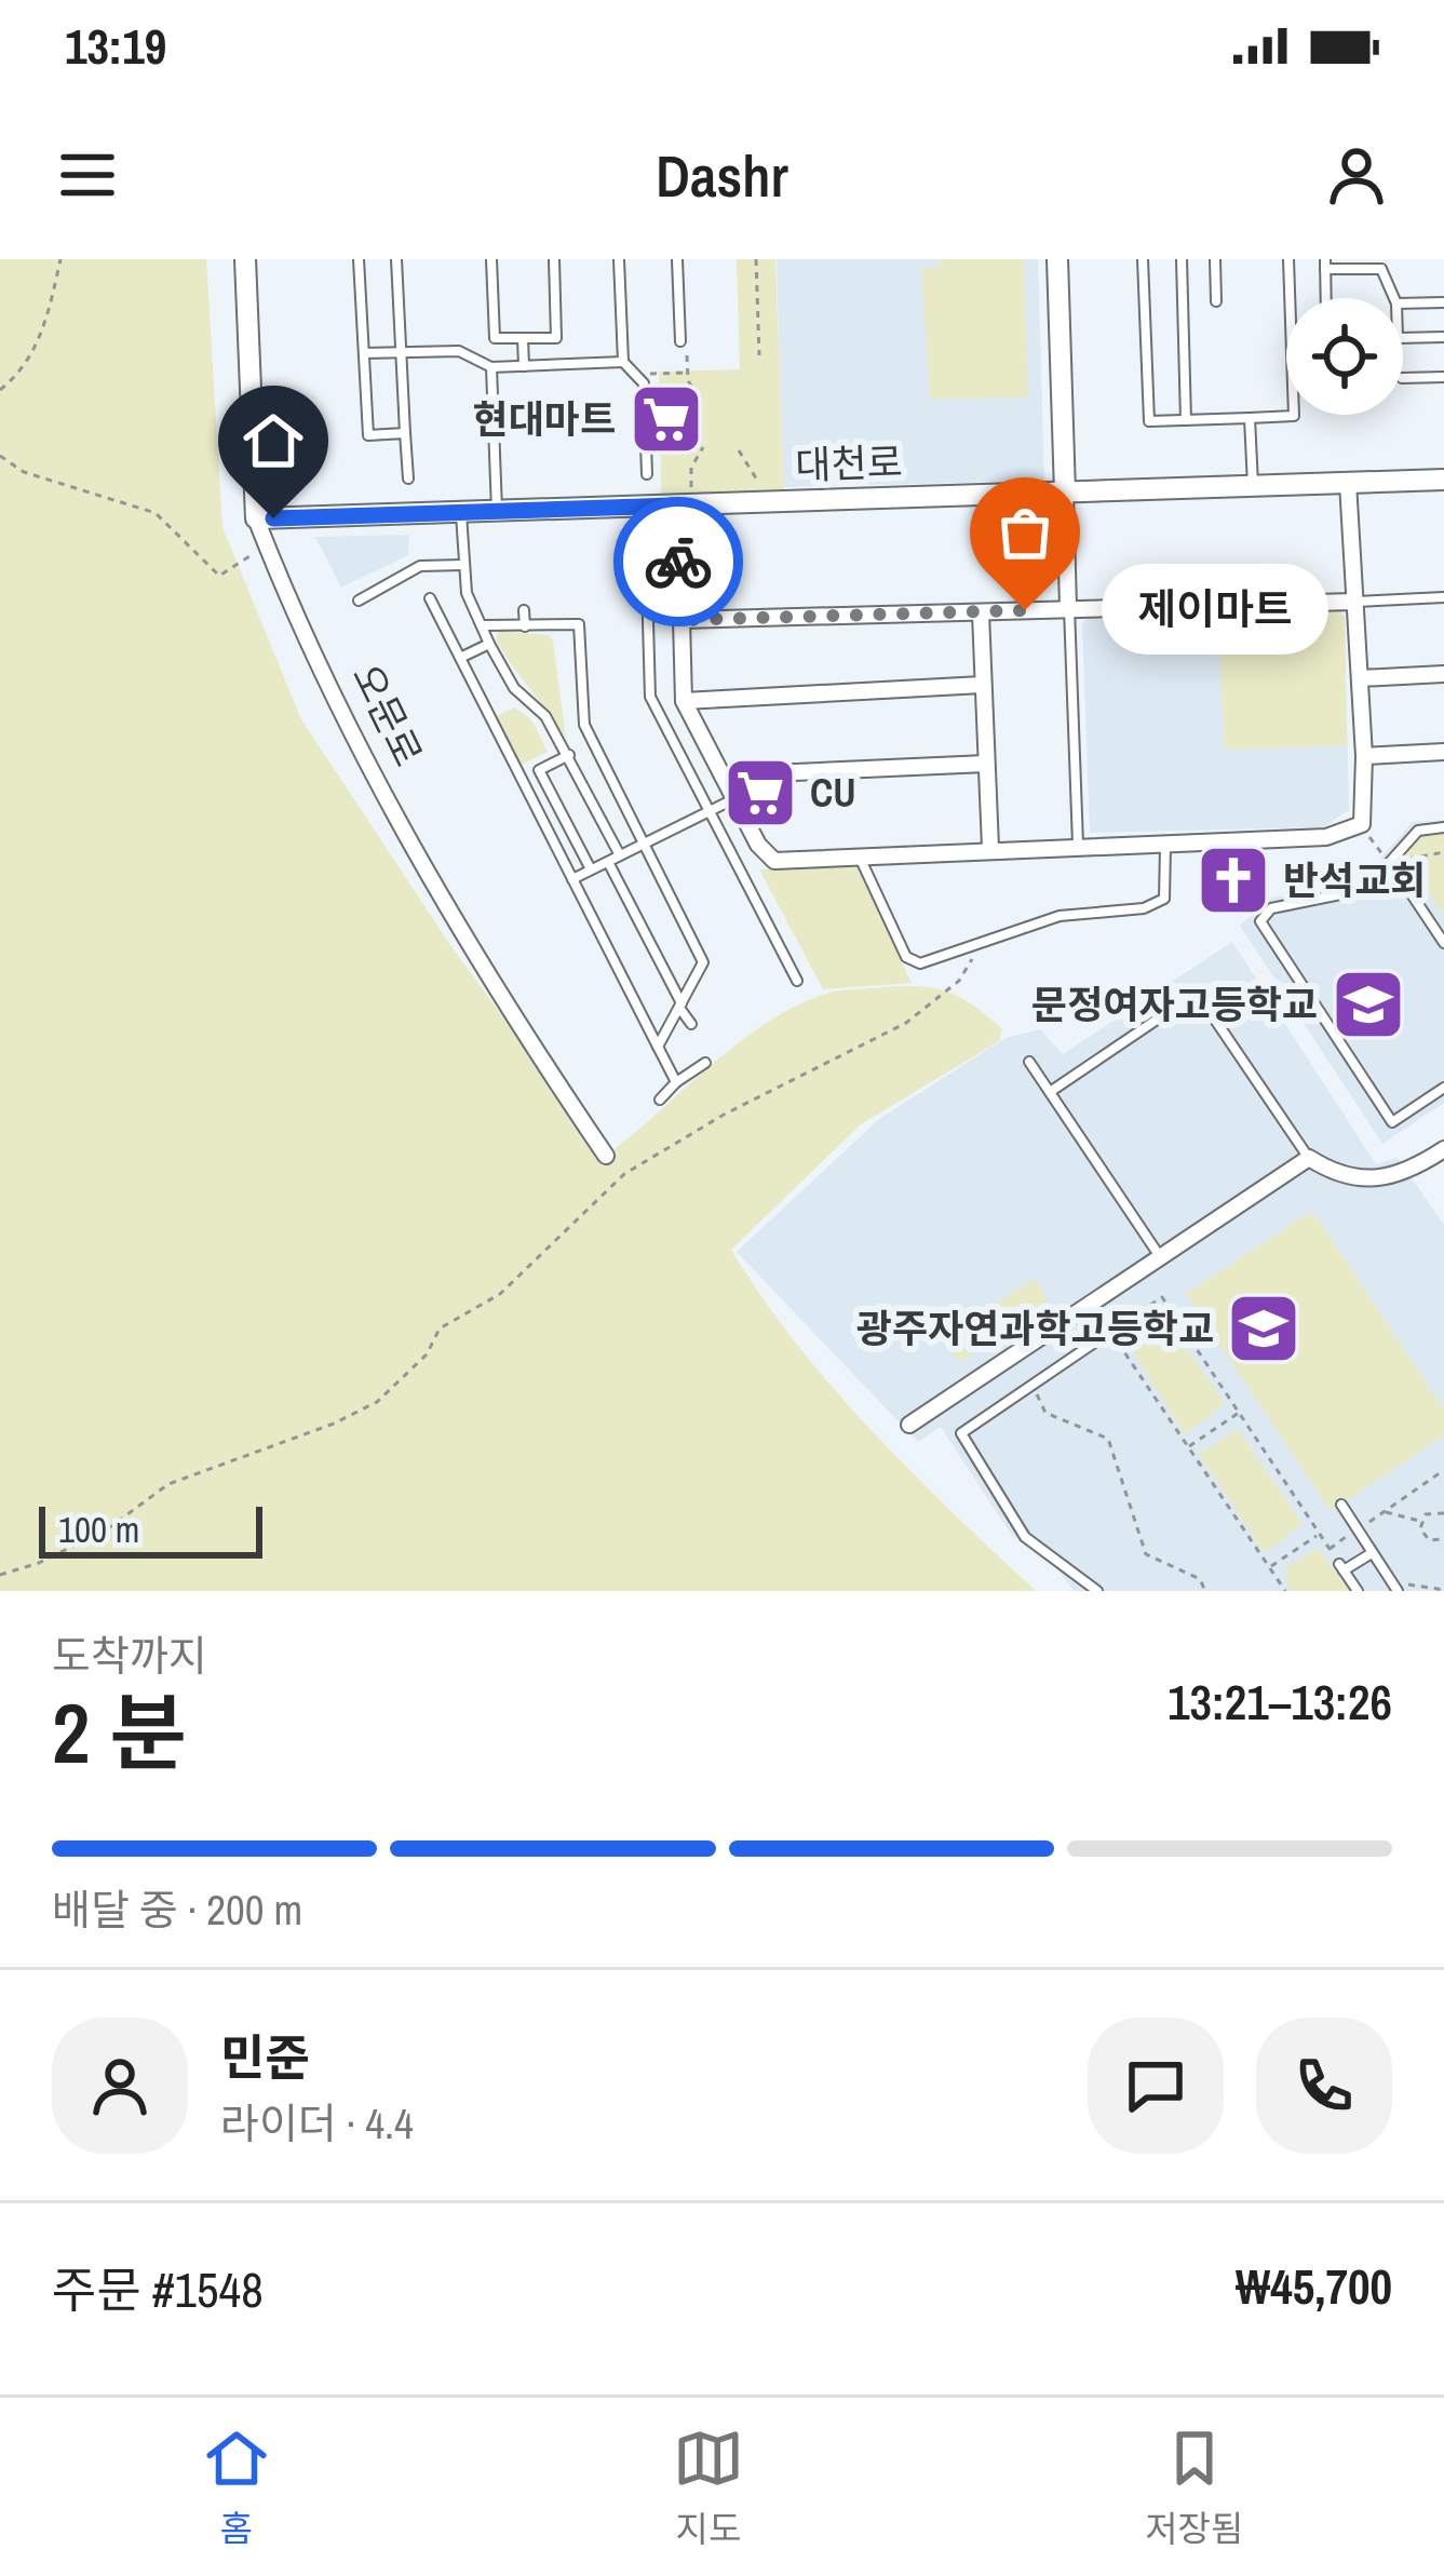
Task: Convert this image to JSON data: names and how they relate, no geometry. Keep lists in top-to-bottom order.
{
  "streets": {
    "street": ["대천로", "오문로"]
  },
  "crossings": [
    ["대천로", "오문로"]
  ],
  "places": {
    "supermarket": ["현대마트", "CU"],
    "other": ["제이마트"],
    "church": ["반석교회"],
    "school or university": ["문정여자고등학교", "광주자연과학고등학교"]
  },
  "scale_bar": "100 m",
  "page": {
    "status": "13:19",
    "header": "Dashr",
    "bubble": "제이마트",
    "scale": "100 m",
    "heading": ["2 분", "도착까지", "13:21–13:26"],
    "panel": [
      "민준",
      "라이더 · 4.4",
      "주문 #1548",
      "₩45,700"
    ],
    "bar": "배달 중 · 200 m",
    "tabs": ["홈", "지도", "저장됨"]
  }
}
